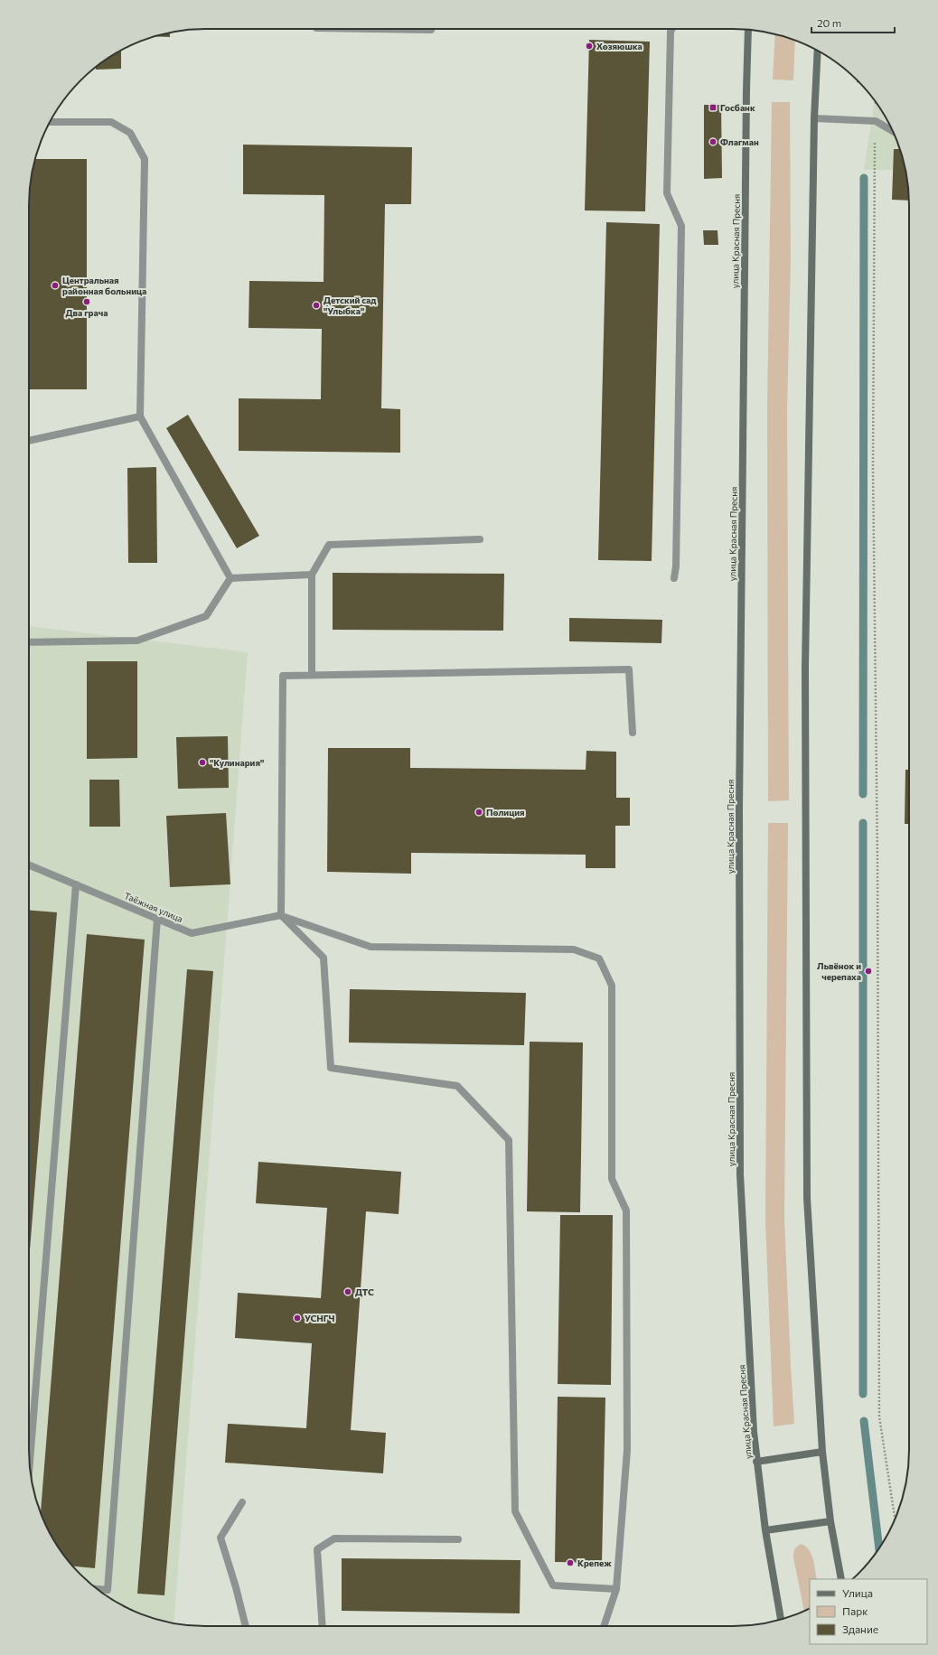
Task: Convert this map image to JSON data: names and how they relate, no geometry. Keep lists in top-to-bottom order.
{
  "streets": {
    "street": ["улица Красная Пресня", "Таёжная улица"]
  },
  "places": {
    "other": [
      "Хозяюшка",
      "Флагман",
      "Центральная районная больница",
      "Два грача",
      "Детский сад \"Улыбка\"",
      "\"Кулинария\"",
      "Полиция",
      "Львёнок и черепаха",
      "ДТС",
      "УСНГЧ",
      "Крепеж"
    ],
    "transit": ["Госбанк"]
  },
  "legend": ["Улица", "Парк", "Здание"],
  "scale_bar": "20 m"
}
